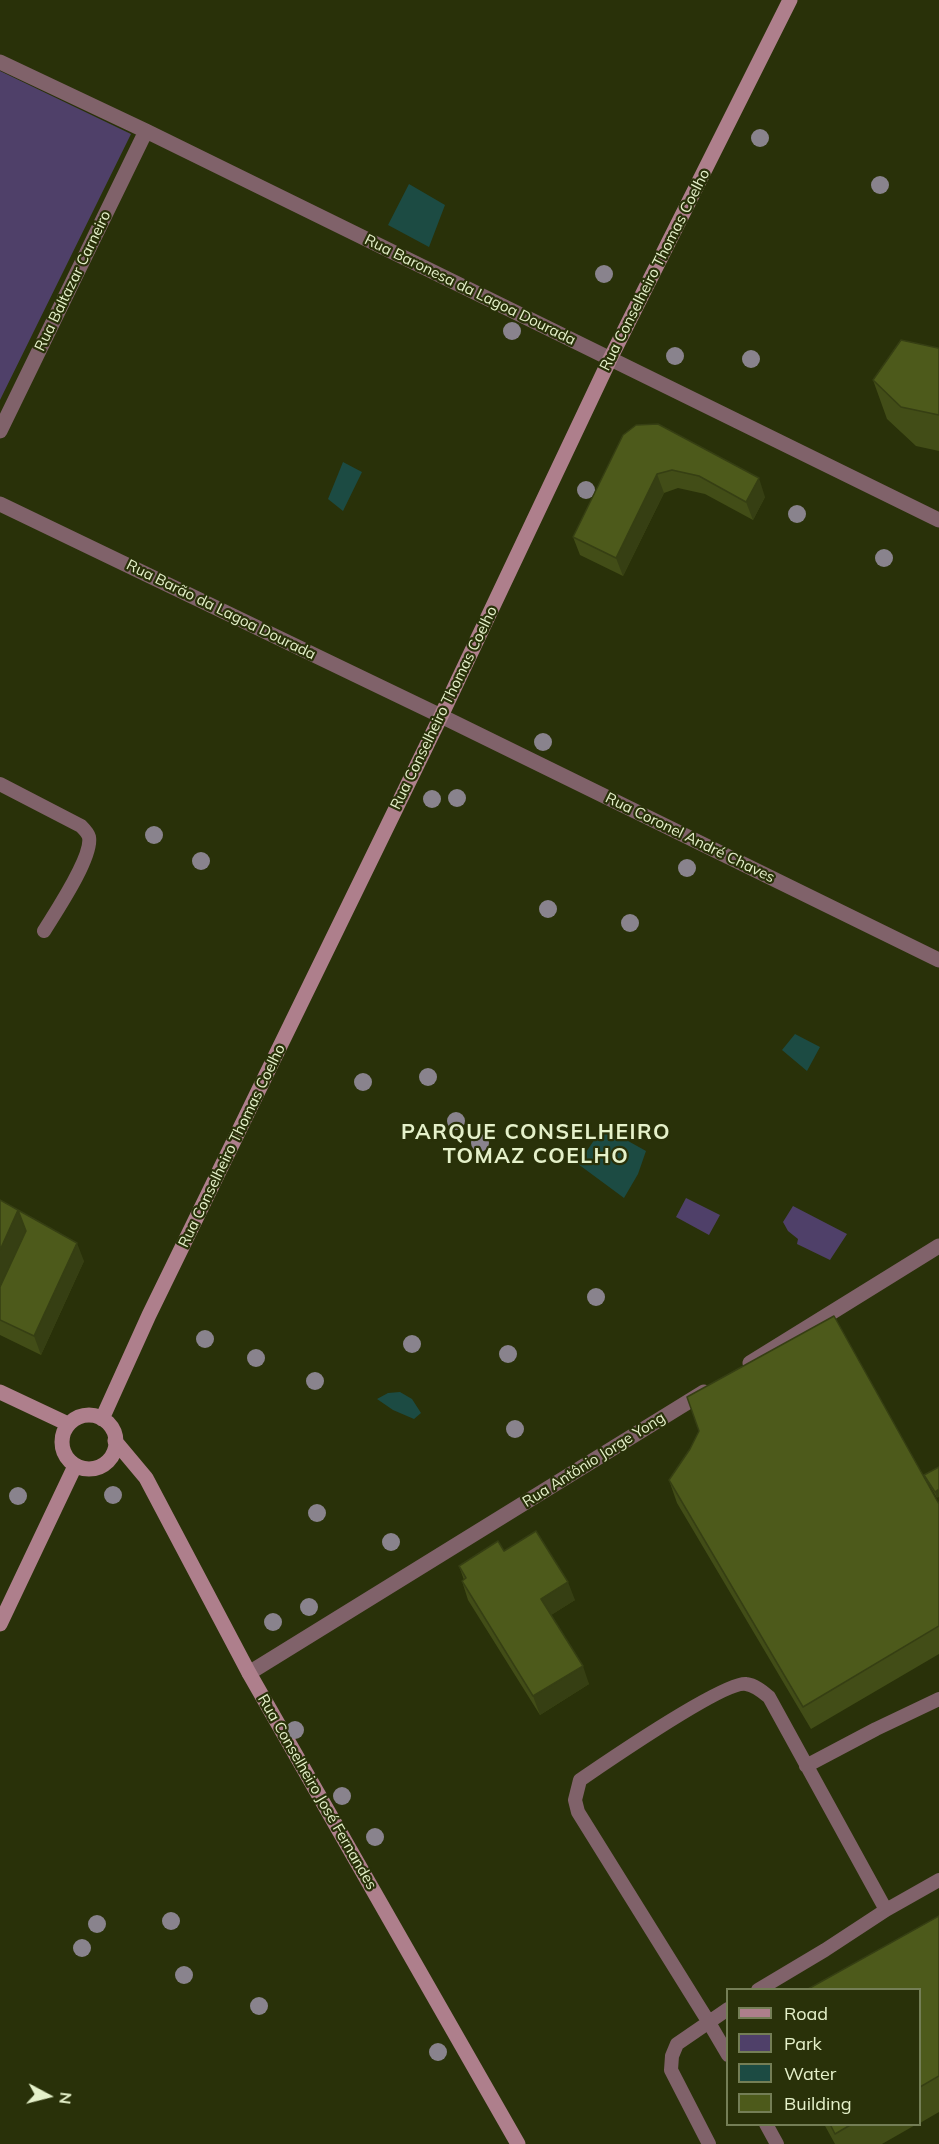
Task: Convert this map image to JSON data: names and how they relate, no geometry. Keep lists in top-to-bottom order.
{
  "streets": {
    "main road": ["Rua Conselheiro Thomas Coelho", "Rua Conselheiro José Fernandes"],
    "street": [
      "Rua Baltazar Carneiro",
      "Rua Baronesa da Lagoa Dourada",
      "Rua Barão da Lagoa Dourada",
      "Rua Coronel André Chaves",
      "Rua Antônio Jorge Yong"
    ]
  },
  "crossings": [
    ["Rua Conselheiro Thomas Coelho", "Rua Baronesa da Lagoa Dourada"],
    ["Rua Conselheiro Thomas Coelho", "Rua Barão da Lagoa Dourada"],
    ["Rua Conselheiro Thomas Coelho", "Rua Coronel André Chaves"],
    ["Rua Conselheiro Thomas Coelho", "Rua Conselheiro José Fernandes"],
    ["Rua Baltazar Carneiro", "Rua Baronesa da Lagoa Dourada"],
    ["Rua Barão da Lagoa Dourada", "Rua Coronel André Chaves"],
    ["Rua Antônio Jorge Yong", "Rua Conselheiro José Fernandes"]
  ],
  "districts": ["PARQUE CONSELHEIRO TOMAZ COELHO"],
  "legend": [
    "Road",
    "Park",
    "Water",
    "Building"
  ],
  "north": "right"
}
